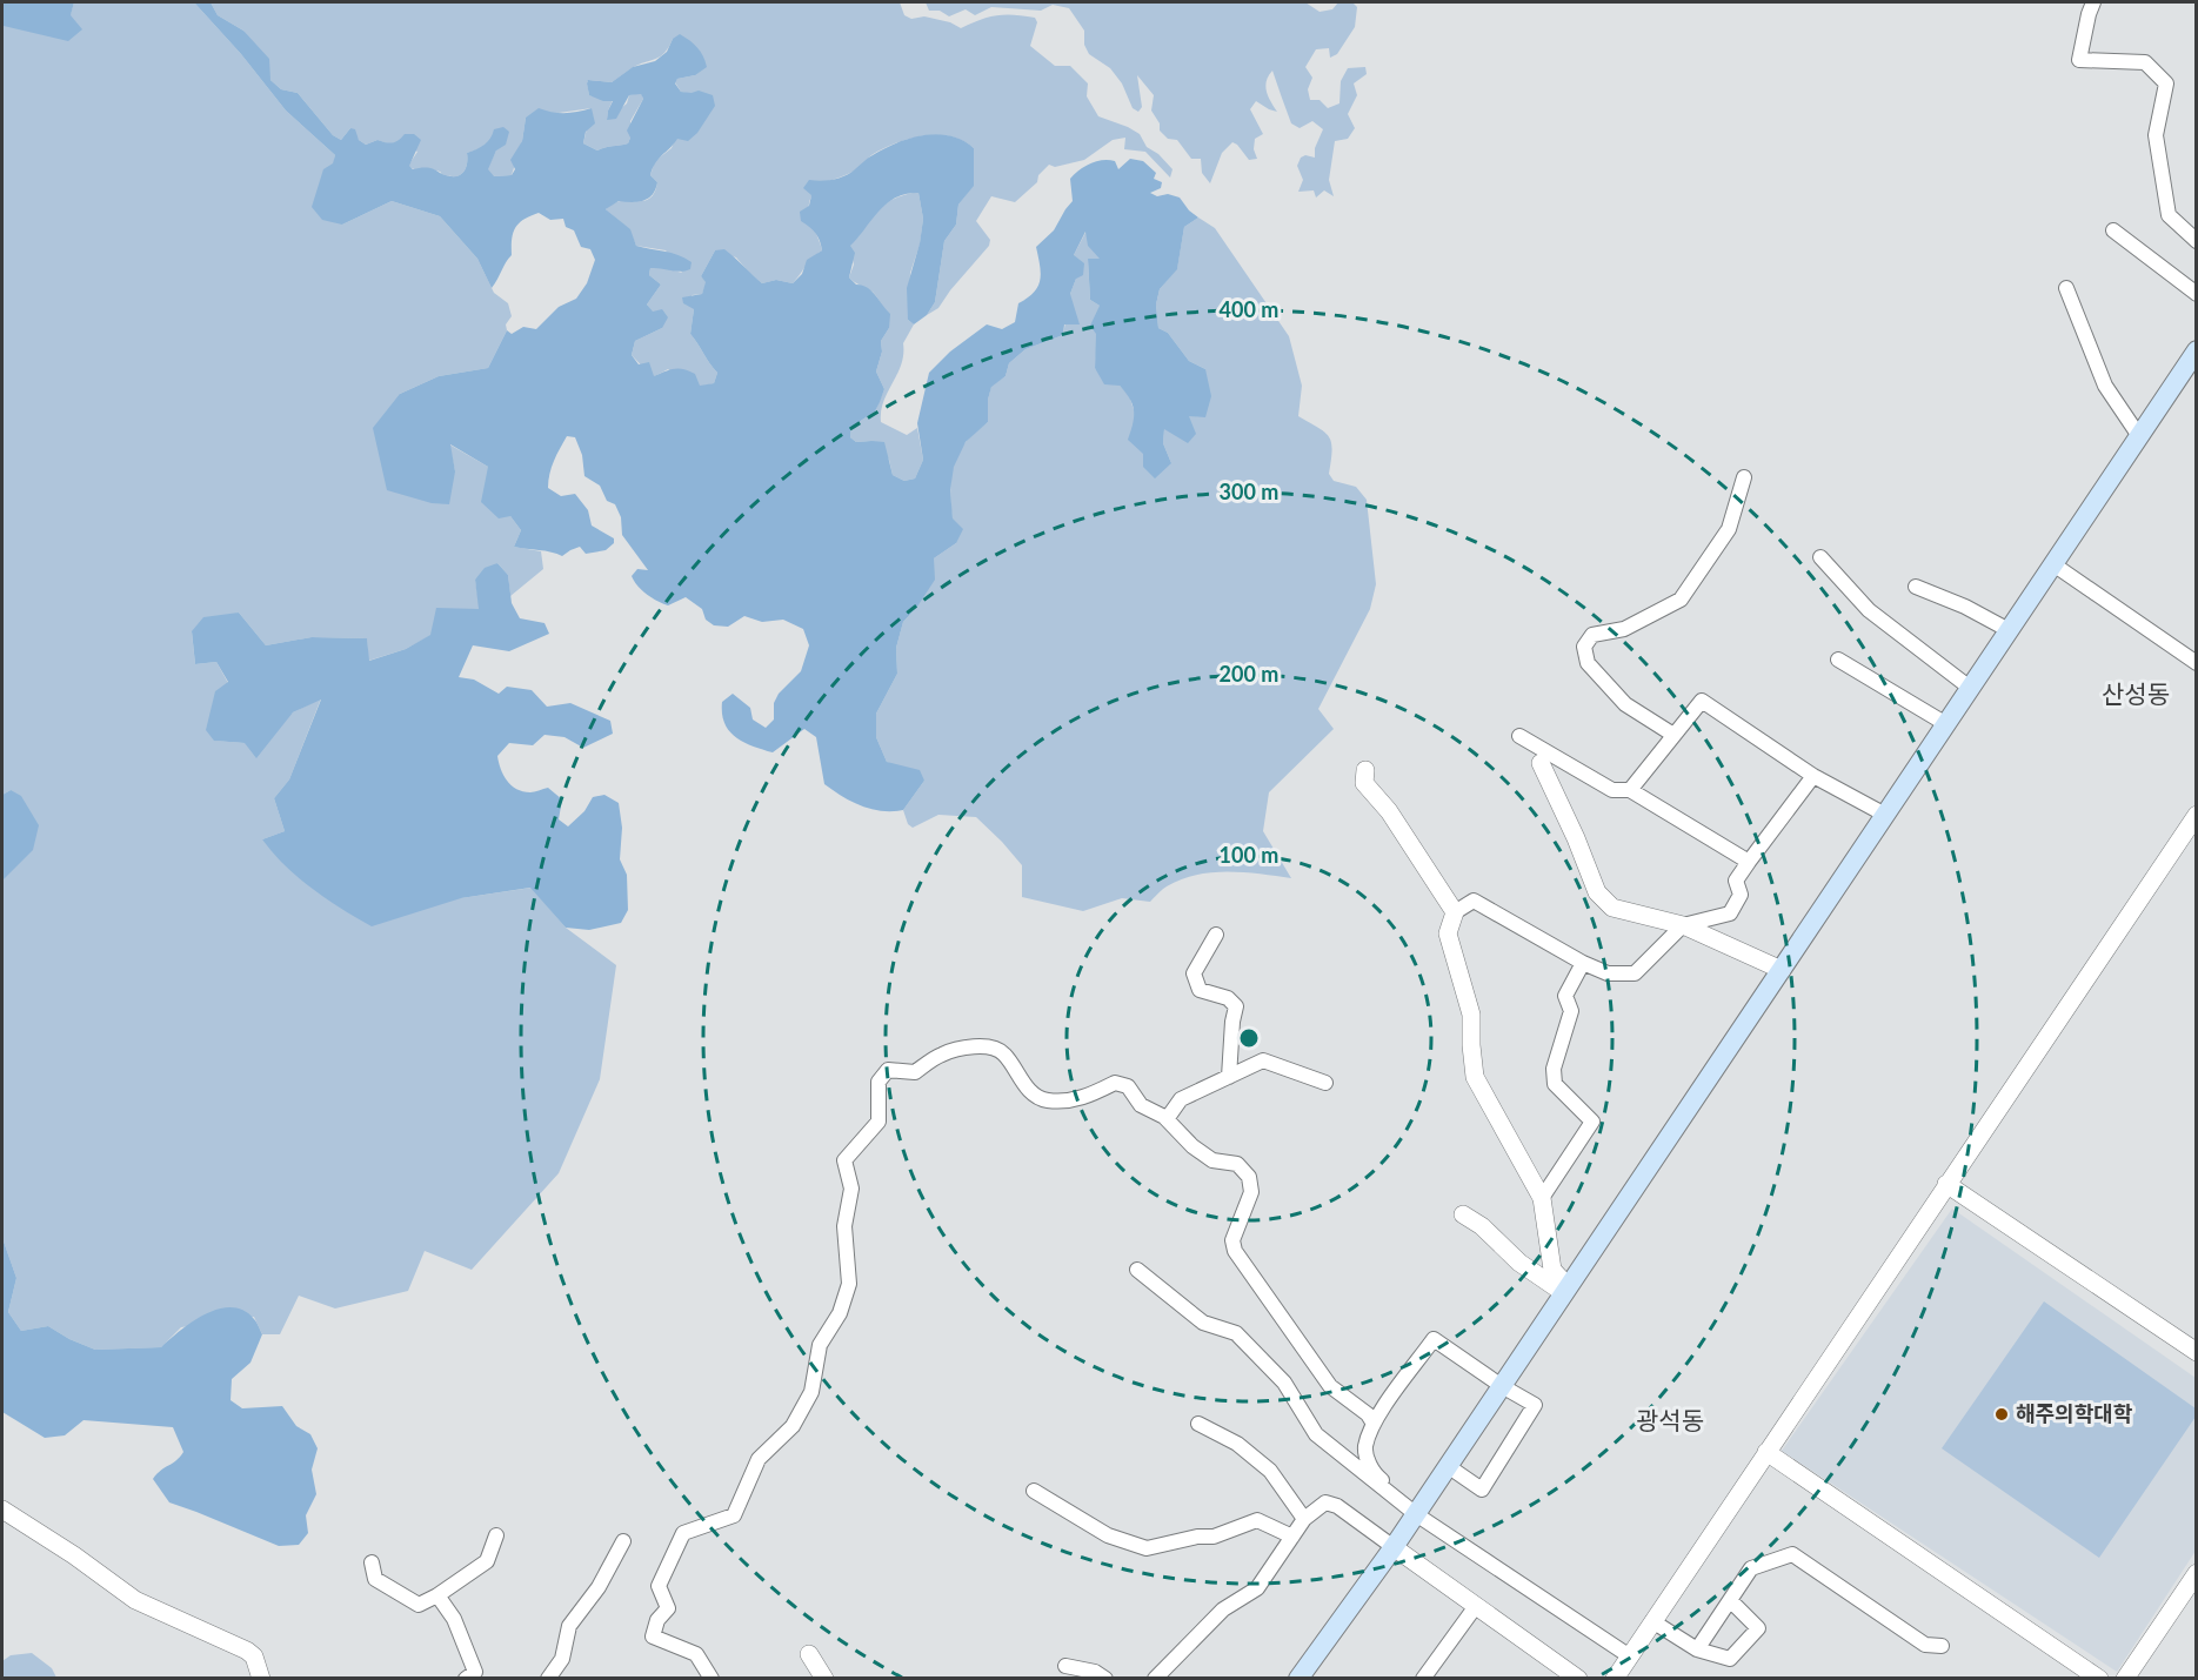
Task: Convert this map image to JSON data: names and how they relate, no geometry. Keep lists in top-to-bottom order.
{
  "districts": ["산성동", "광석동"],
  "places": ["해주의학대학"],
  "rings": [
    "400 m",
    "300 m",
    "200 m",
    "100 m"
  ]
}
